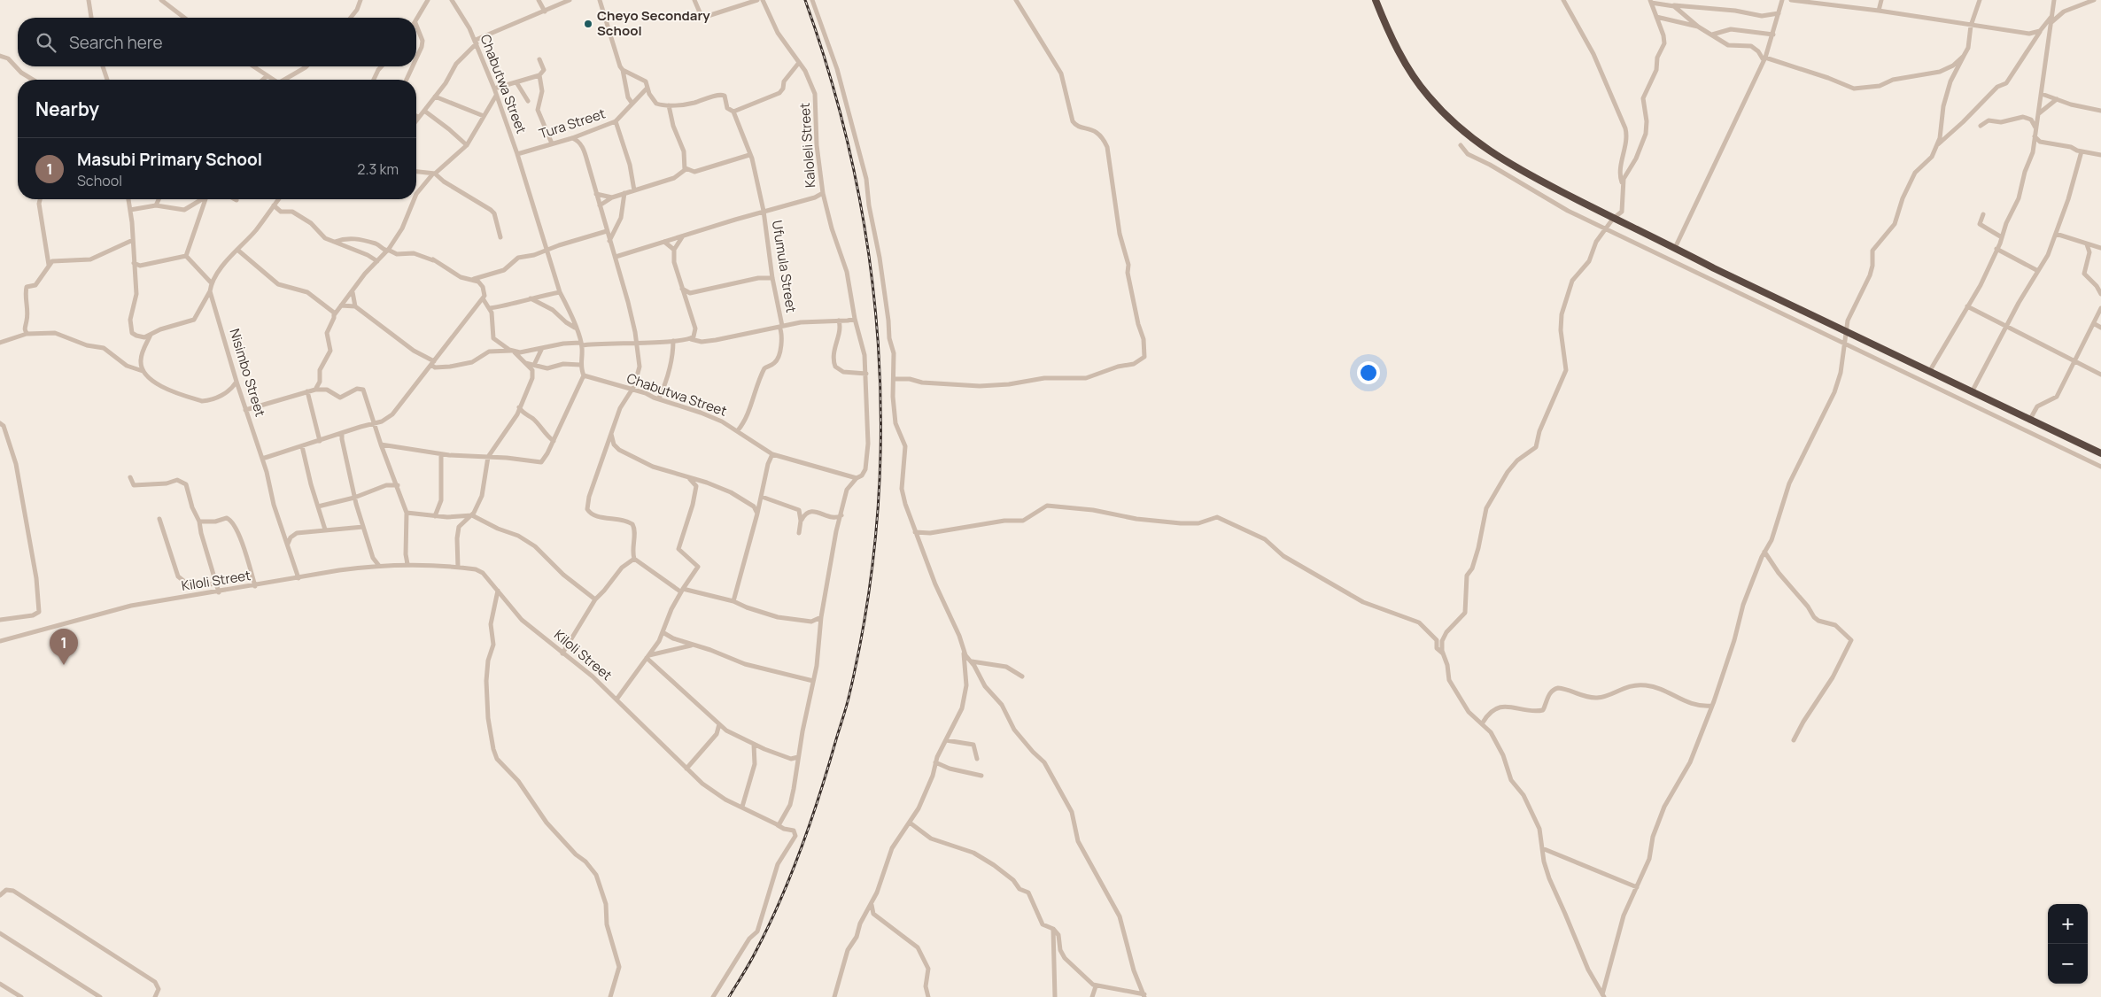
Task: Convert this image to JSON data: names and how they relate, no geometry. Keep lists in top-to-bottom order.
{
  "streets": {
    "street": [
      "Chabutwa Street",
      "Tura Street",
      "Kaloleli Street",
      "Ufumula Street",
      "Nisimbo Street",
      "Kiloli Street"
    ]
  },
  "crossings": [
    ["Chabutwa Street", "Tura Street"],
    ["Chabutwa Street", "Ufumula Street"],
    ["Kaloleli Street", "Ufumula Street"],
    ["Nisimbo Street", "Kiloli Street"]
  ],
  "places": ["Cheyo Secondary School"],
  "page": {
    "search": "Search here",
    "heading": "Nearby",
    "list": [
      {
        "mark": "1",
        "name": "Masubi Primary School",
        "note": "School",
        "value": "2.3 km"
      }
    ],
    "pins": "1",
    "map_buttons": ["+", "−"]
  }
}
